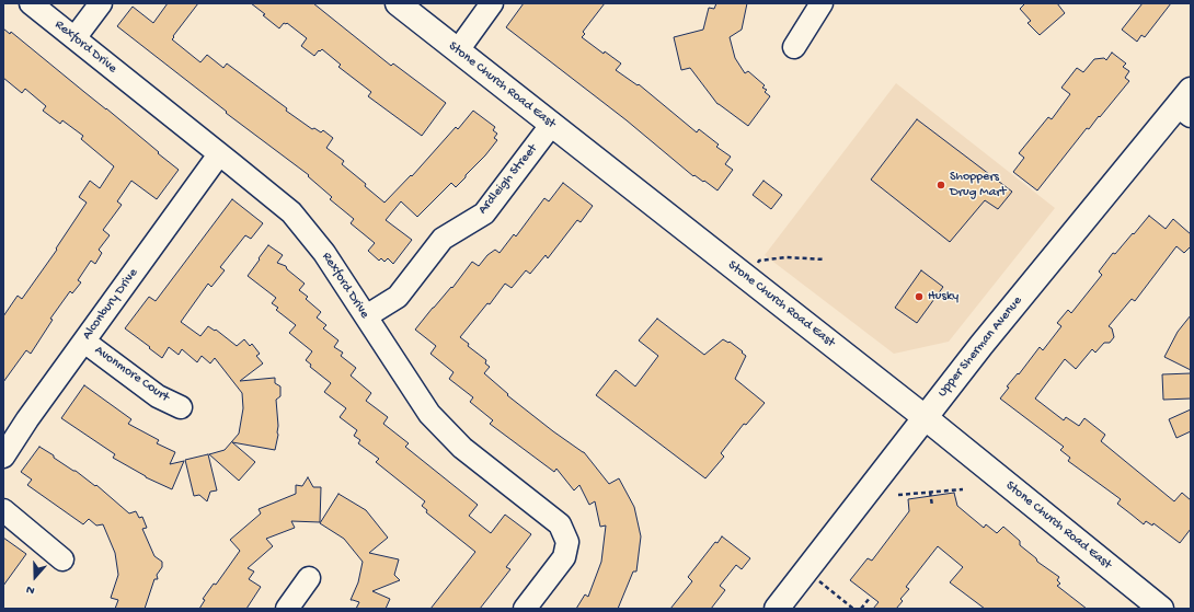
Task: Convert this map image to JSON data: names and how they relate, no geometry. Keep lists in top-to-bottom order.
{
  "streets": {
    "main road": ["Stone Church Road East", "Upper Sherman Avenue"],
    "street": [
      "Rexford Drive",
      "Ardleigh Street",
      "Alconbury Drive",
      "Avonmore Court"
    ]
  },
  "crossings": [
    ["Rexford Drive", "Ardleigh Street"],
    ["Rexford Drive", "Alconbury Drive"],
    ["Stone Church Road East", "Ardleigh Street"],
    ["Stone Church Road East", "Upper Sherman Avenue"],
    ["Alconbury Drive", "Avonmore Court"]
  ],
  "places": ["Shoppers Drug Mart", "Husky"],
  "north": "bottom"
}
